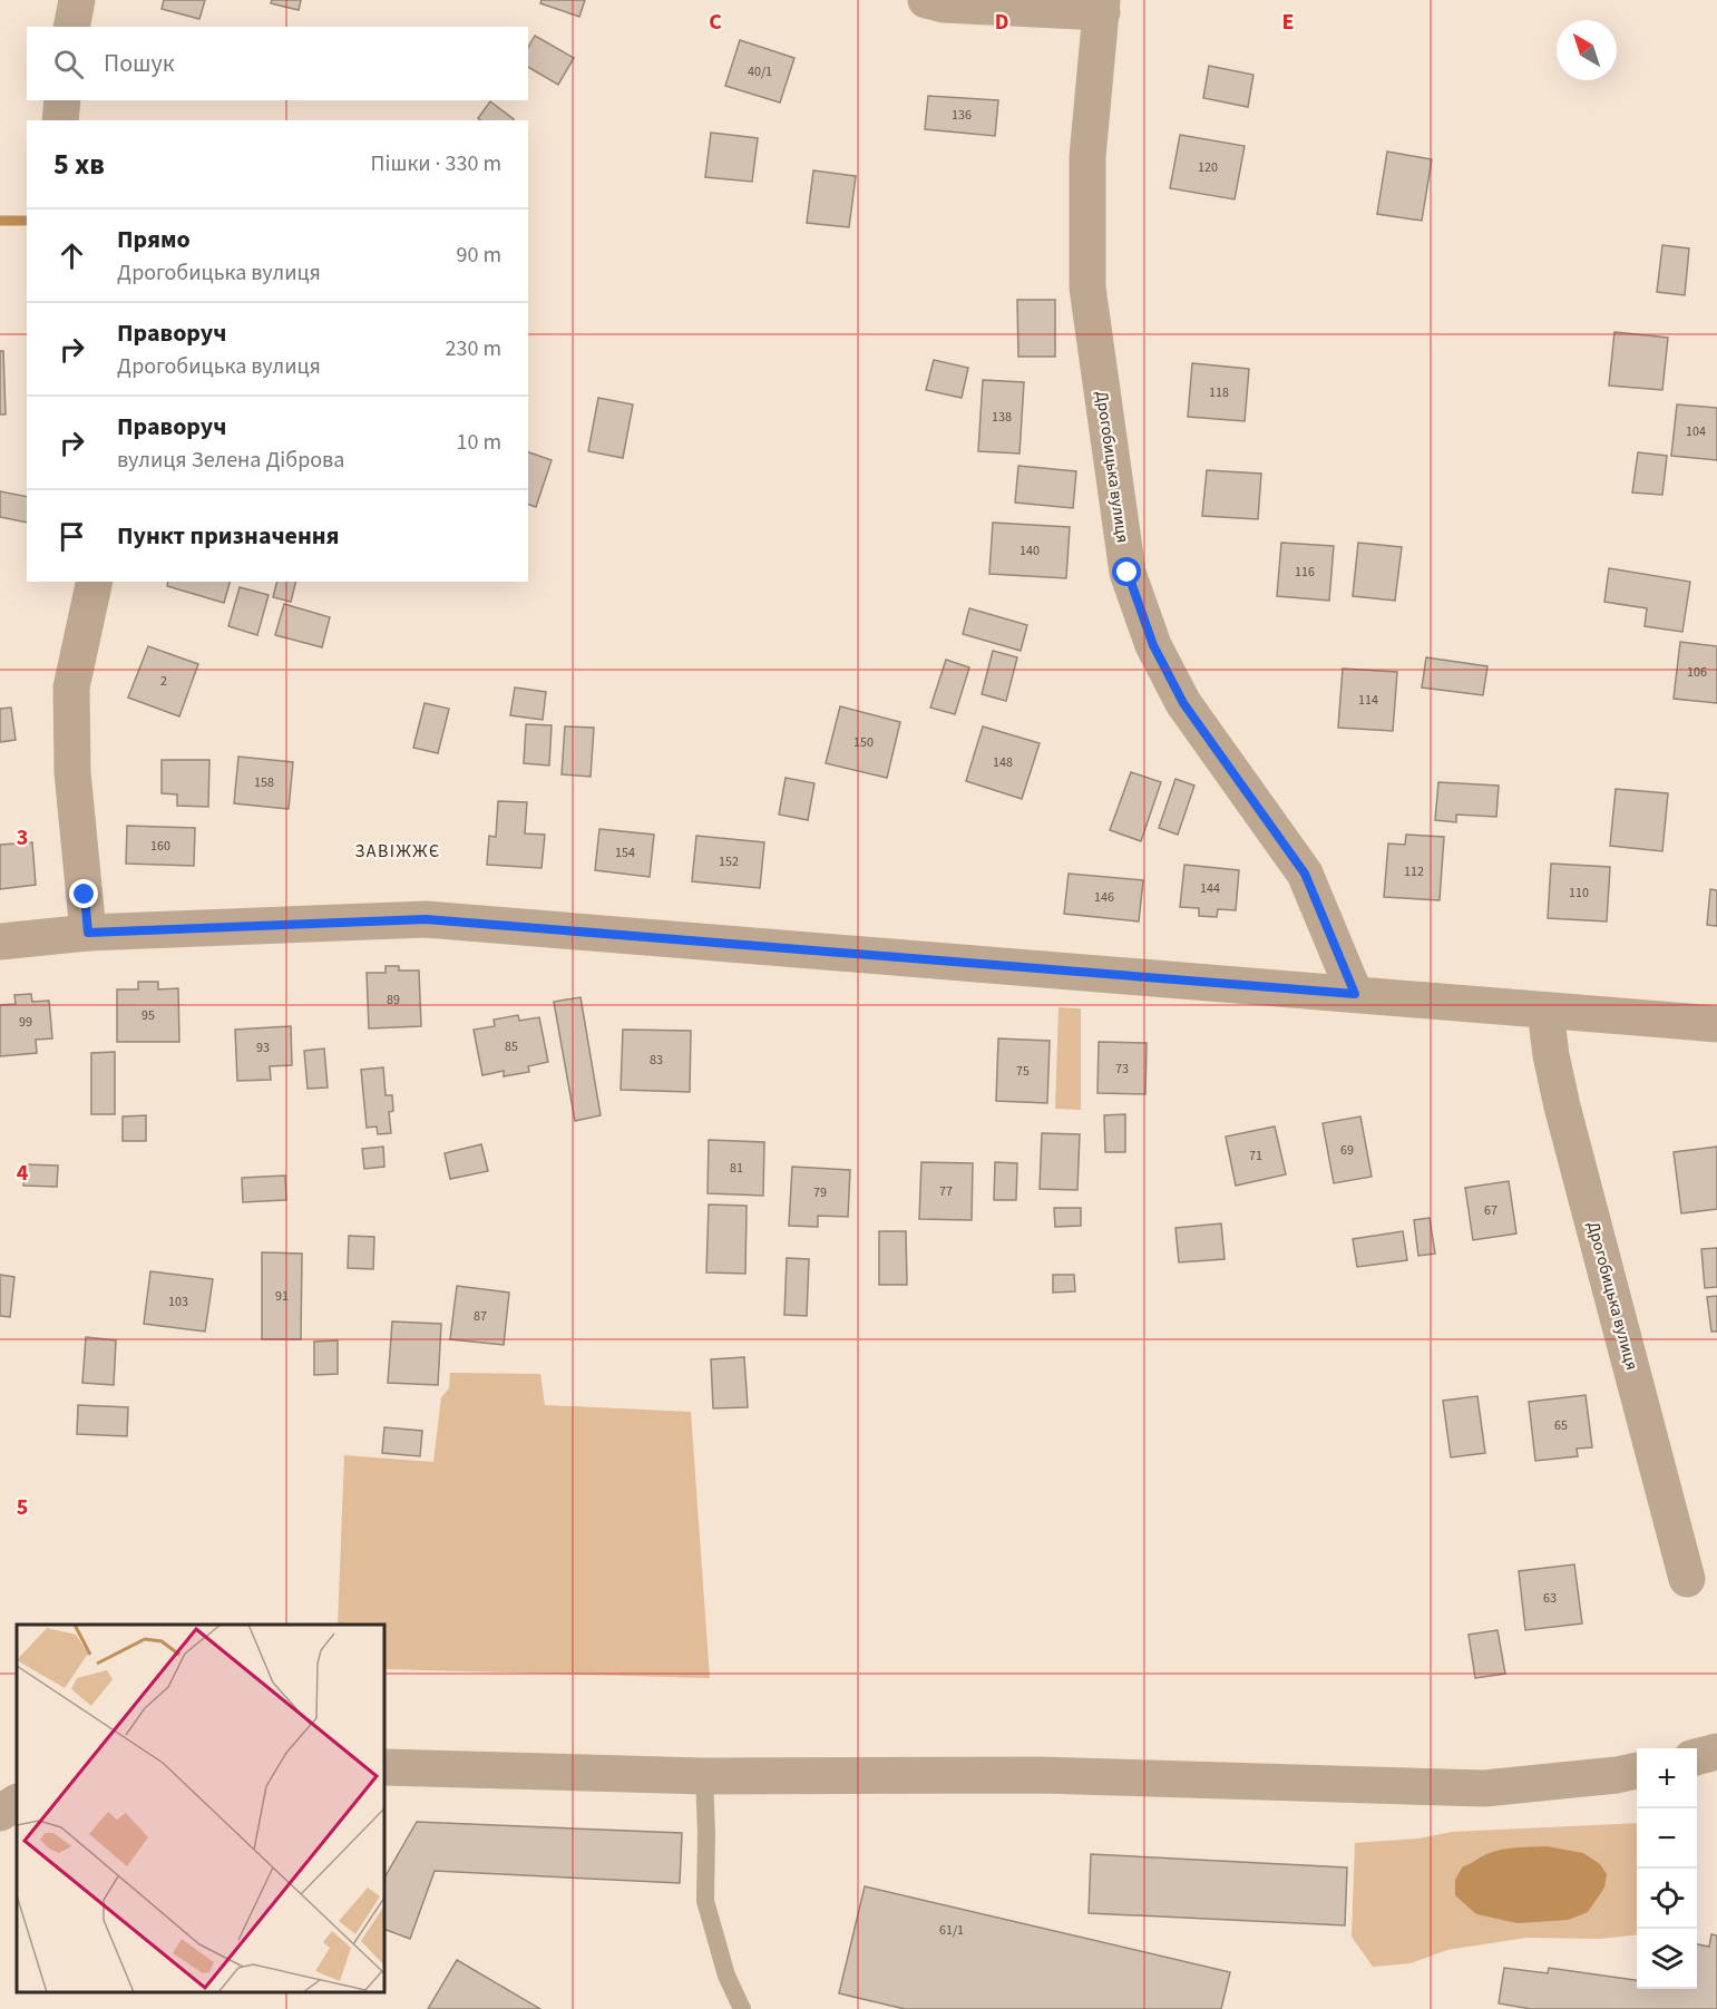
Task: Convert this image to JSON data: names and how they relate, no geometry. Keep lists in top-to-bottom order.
{
  "streets": {
    "street": ["Дрогобицька вулиця"]
  },
  "districts": ["ЗАВІЖЖЄ"],
  "house_numbers": [
    "40/1",
    "136",
    "120",
    "118",
    "138",
    "104",
    "140",
    "116",
    "106",
    "2",
    "114",
    "150",
    "148",
    "158",
    "160",
    "154",
    "152",
    "112",
    "144",
    "110",
    "146",
    "89",
    "95",
    "99",
    "85",
    "93",
    "83",
    "73",
    "75",
    "69",
    "71",
    "81",
    "77",
    "79",
    "67",
    "91",
    "103",
    "87",
    "65",
    "63",
    "61/1"
  ],
  "north": "top left",
  "page": {
    "search": "Пошук",
    "heading": ["5 хв", "Пішки · 330 m"],
    "list": [
      ["Прямо", "Дрогобицька вулиця", "90 m"],
      ["Праворуч", "Дрогобицька вулиця", "230 m"],
      ["Праворуч", "вулиця Зелена Діброва", "10 m"],
      "Пункт призначення"
    ],
    "map_buttons": ["+", "−"]
  },
  "grid": {
    "columns": ["C", "D", "E"],
    "rows": ["3", "4", "5"]
  }
}
